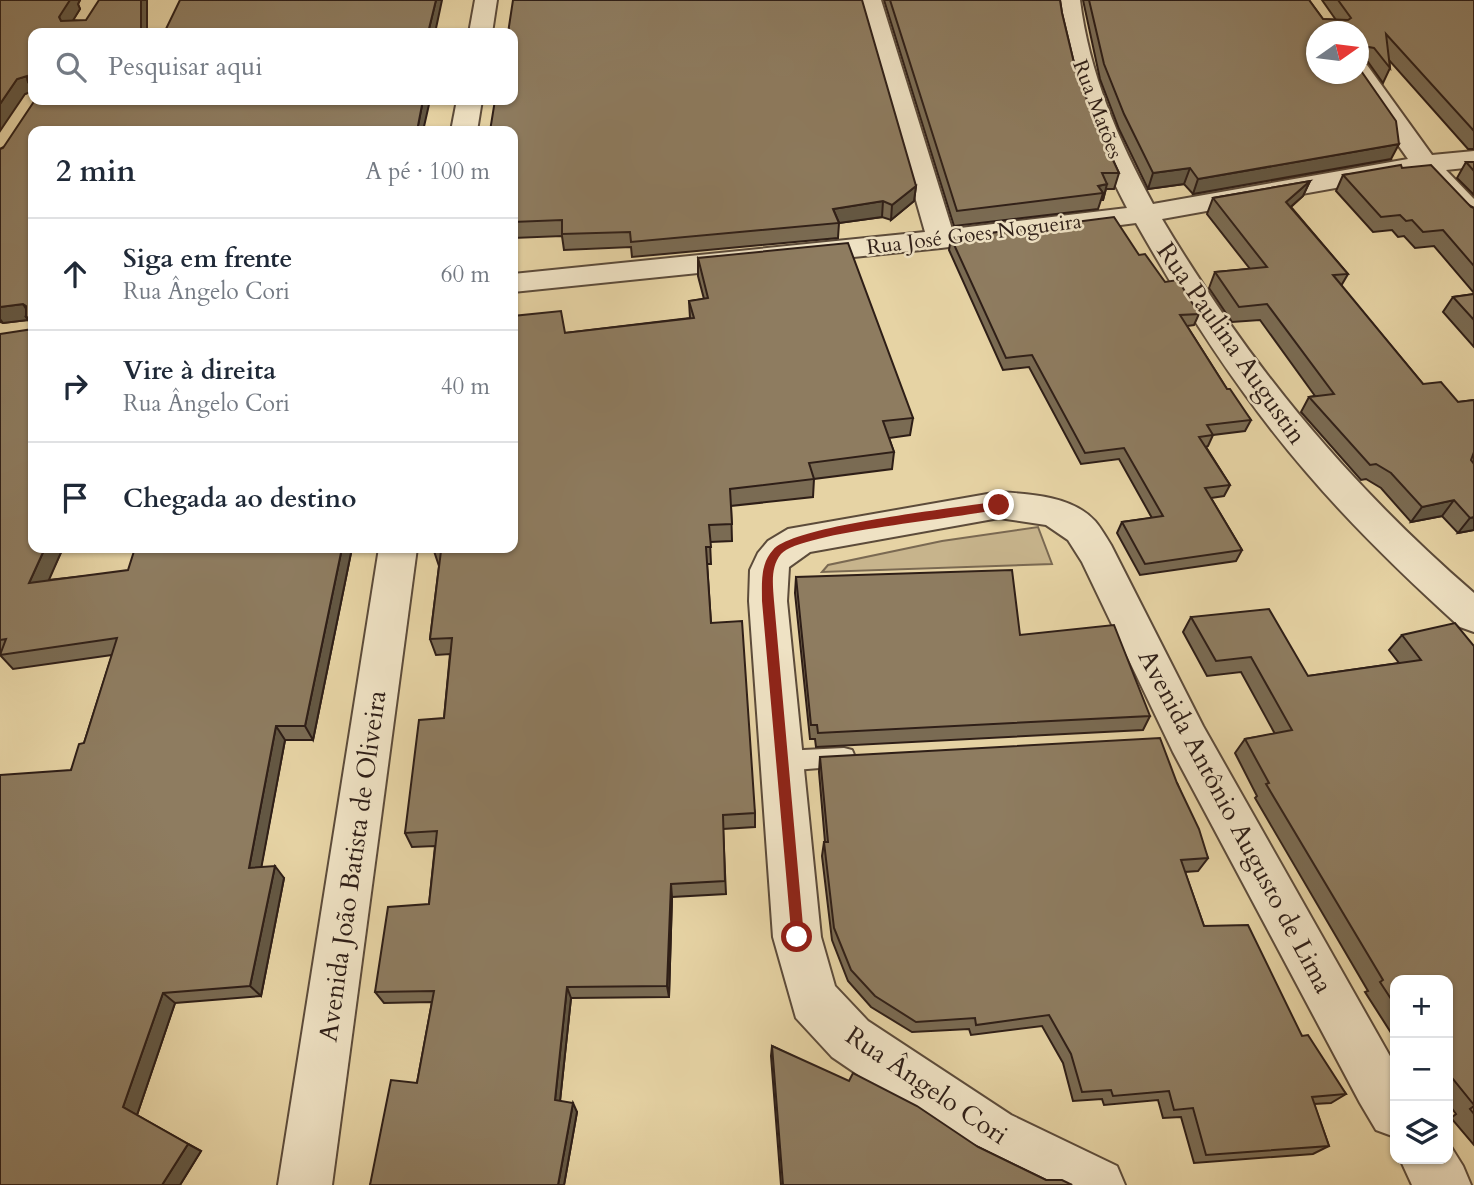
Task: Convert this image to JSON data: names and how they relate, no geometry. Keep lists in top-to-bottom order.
{
  "streets": {
    "street": [
      "Rua Matões",
      "Rua José Goes Nogueira",
      "Rua Paulina Augustin",
      "Avenida Antônio Augusto de Lima",
      "Avenida João Batista de Oliveira",
      "Rua Ângelo Cori"
    ]
  },
  "crossings": [
    ["Rua Matões", "Rua José Goes Nogueira"],
    ["Rua Matões", "Rua Paulina Augustin"],
    ["Rua José Goes Nogueira", "Rua Paulina Augustin"],
    ["Avenida Antônio Augusto de Lima", "Rua Ângelo Cori"]
  ],
  "north": "right",
  "page": {
    "search": "Pesquisar aqui",
    "heading": ["2 min", "A pé · 100 m"],
    "list": [
      ["Siga em frente", "Rua Ângelo Cori", "60 m"],
      ["Vire à direita", "Rua Ângelo Cori", "40 m"],
      "Chegada ao destino"
    ],
    "map_buttons": ["+", "−"]
  }
}
